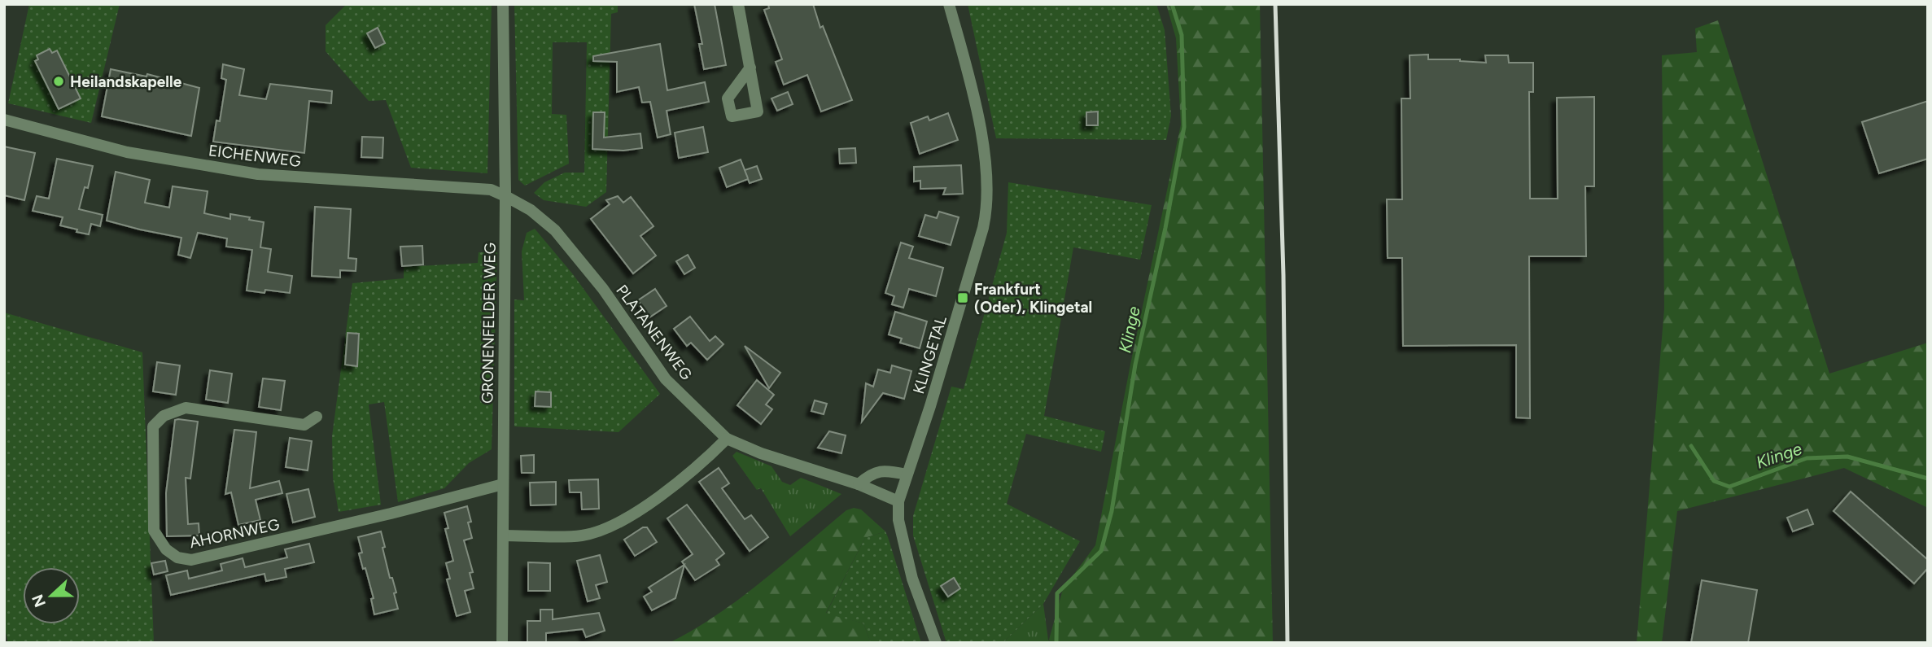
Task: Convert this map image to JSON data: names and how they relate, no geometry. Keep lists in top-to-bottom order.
{
  "streets": {
    "street": [
      "EICHENWEG",
      "GRONENFELDER WEG",
      "PLATANENWEG",
      "KLINGETAL",
      "AHORNWEG"
    ]
  },
  "crossings": [
    ["EICHENWEG", "GRONENFELDER WEG"],
    ["EICHENWEG", "PLATANENWEG"],
    ["GRONENFELDER WEG", "PLATANENWEG"],
    ["GRONENFELDER WEG", "AHORNWEG"],
    ["PLATANENWEG", "KLINGETAL"]
  ],
  "water": ["Klinge"],
  "places": {
    "other": ["Heilandskapelle"],
    "transit": ["Frankfurt (Oder), Klingetal"]
  },
  "north": "left"
}
